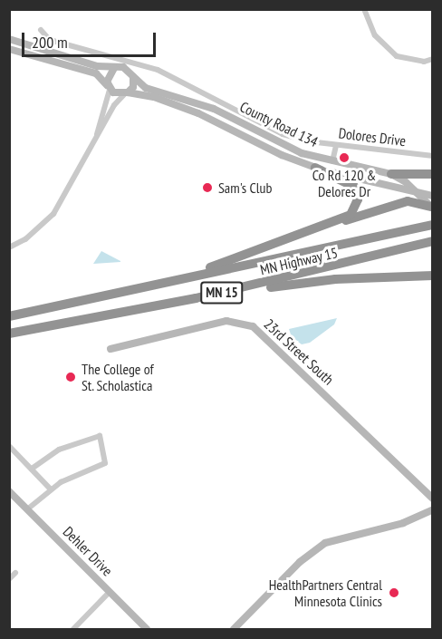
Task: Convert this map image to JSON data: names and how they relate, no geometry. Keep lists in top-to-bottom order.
{
  "streets": {
    "highway": ["MN Highway 15", "MN 15"],
    "street": [
      "County Road 134",
      "Dolores Drive",
      "23rd Street South",
      "Dehler Drive"
    ]
  },
  "places": [
    "Co Rd 120 & Delores Dr",
    "Sam's Club",
    "The College of St. Scholastica",
    "HealthPartners Central Minnesota Clinics"
  ],
  "scale_bar": "200 m"
}
